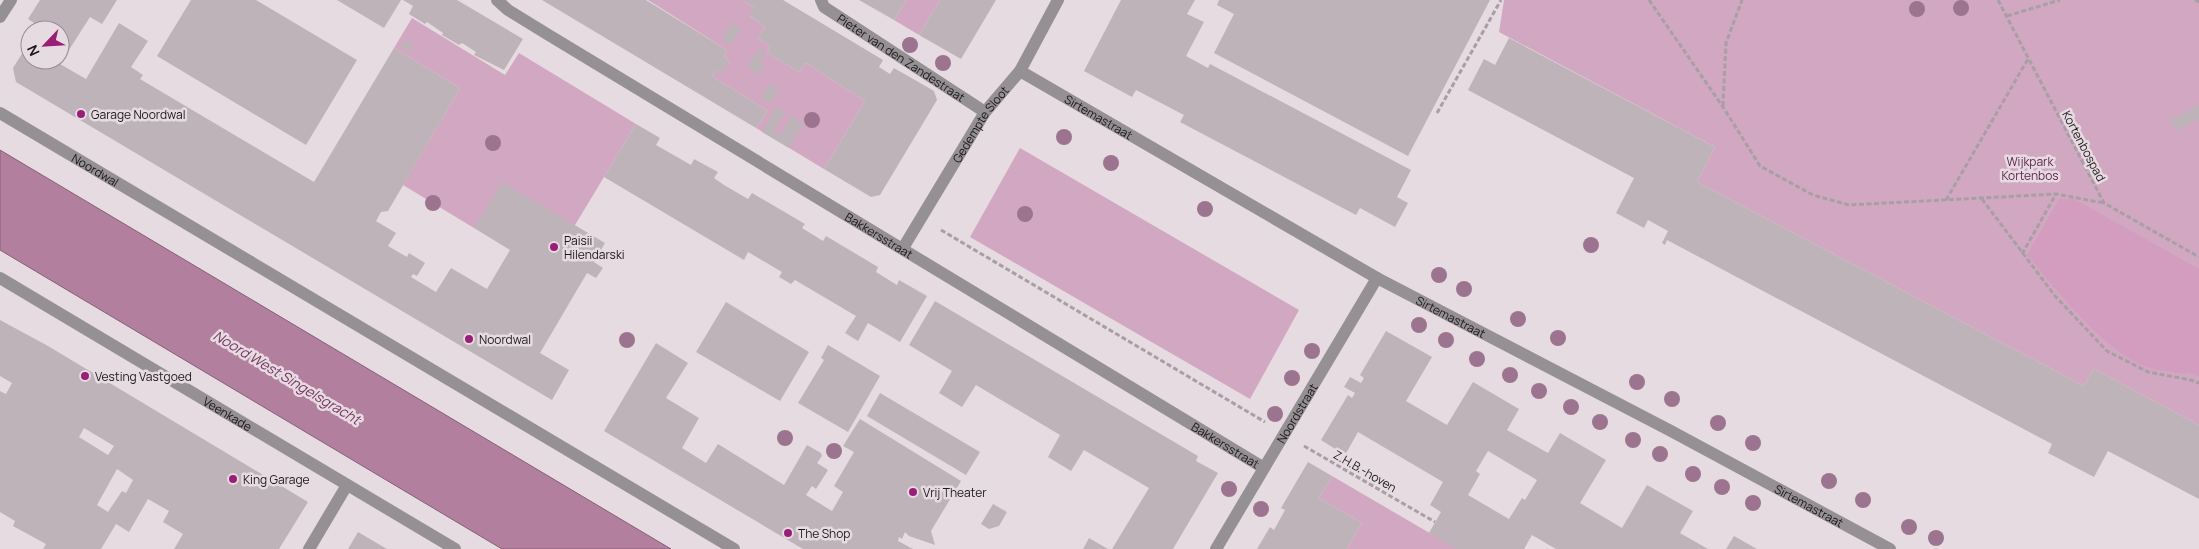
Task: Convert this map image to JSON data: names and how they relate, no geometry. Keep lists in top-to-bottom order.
{
  "streets": {
    "street": [
      "Pieter van den Zandestraat",
      "Sirtemastraat",
      "Gedempte Sloot",
      "Noordwal",
      "Bakkersstraat",
      "Noordstraat",
      "Veenkade"
    ],
    "path": ["Kortenbospad", "Z.H.B.-hoven"]
  },
  "crossings": [
    ["Pieter van den Zandestraat", "Gedempte Sloot"],
    ["Sirtemastraat", "Gedempte Sloot"],
    ["Sirtemastraat", "Noordstraat"],
    ["Gedempte Sloot", "Bakkersstraat"],
    ["Gedempte Sloot", "Z.H.B.-hoven"],
    ["Bakkersstraat", "Noordstraat"],
    ["Noordstraat", "Z.H.B.-hoven"]
  ],
  "water": ["Noord West Singelsgracht"],
  "parks": ["Wijkpark Kortenbos"],
  "places": [
    "Garage Noordwal",
    "Paisii Hilendarski",
    "Noordwal",
    "Vesting Vastgoed",
    "King Garage",
    "Vrij Theater",
    "The Shop"
  ],
  "north": "bottom left"
}
